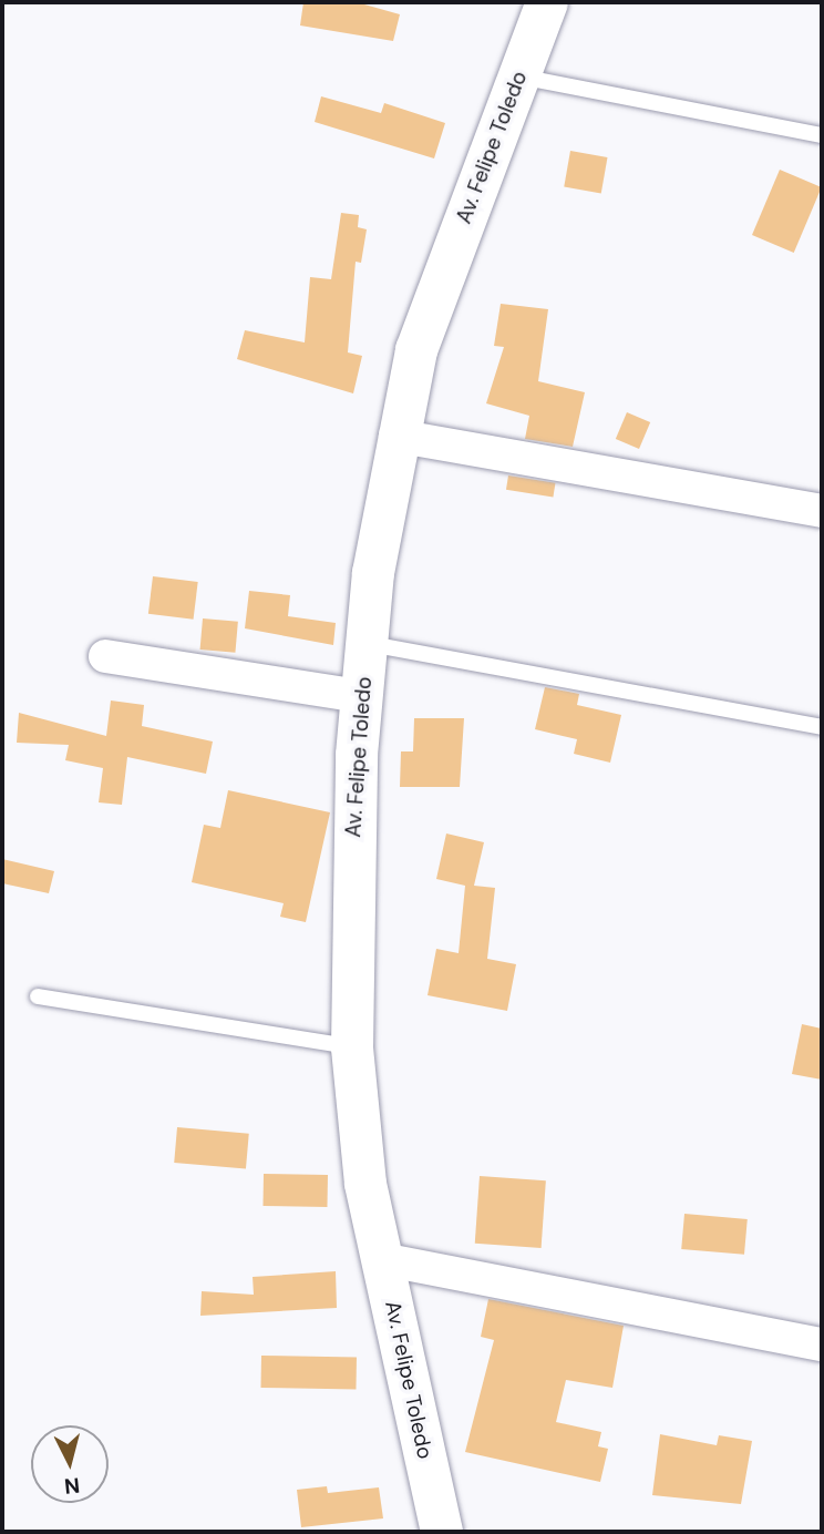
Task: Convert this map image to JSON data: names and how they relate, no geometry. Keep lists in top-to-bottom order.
{
  "streets": {
    "main road": ["Av. Felipe Toledo"]
  },
  "north": "bottom"
}
